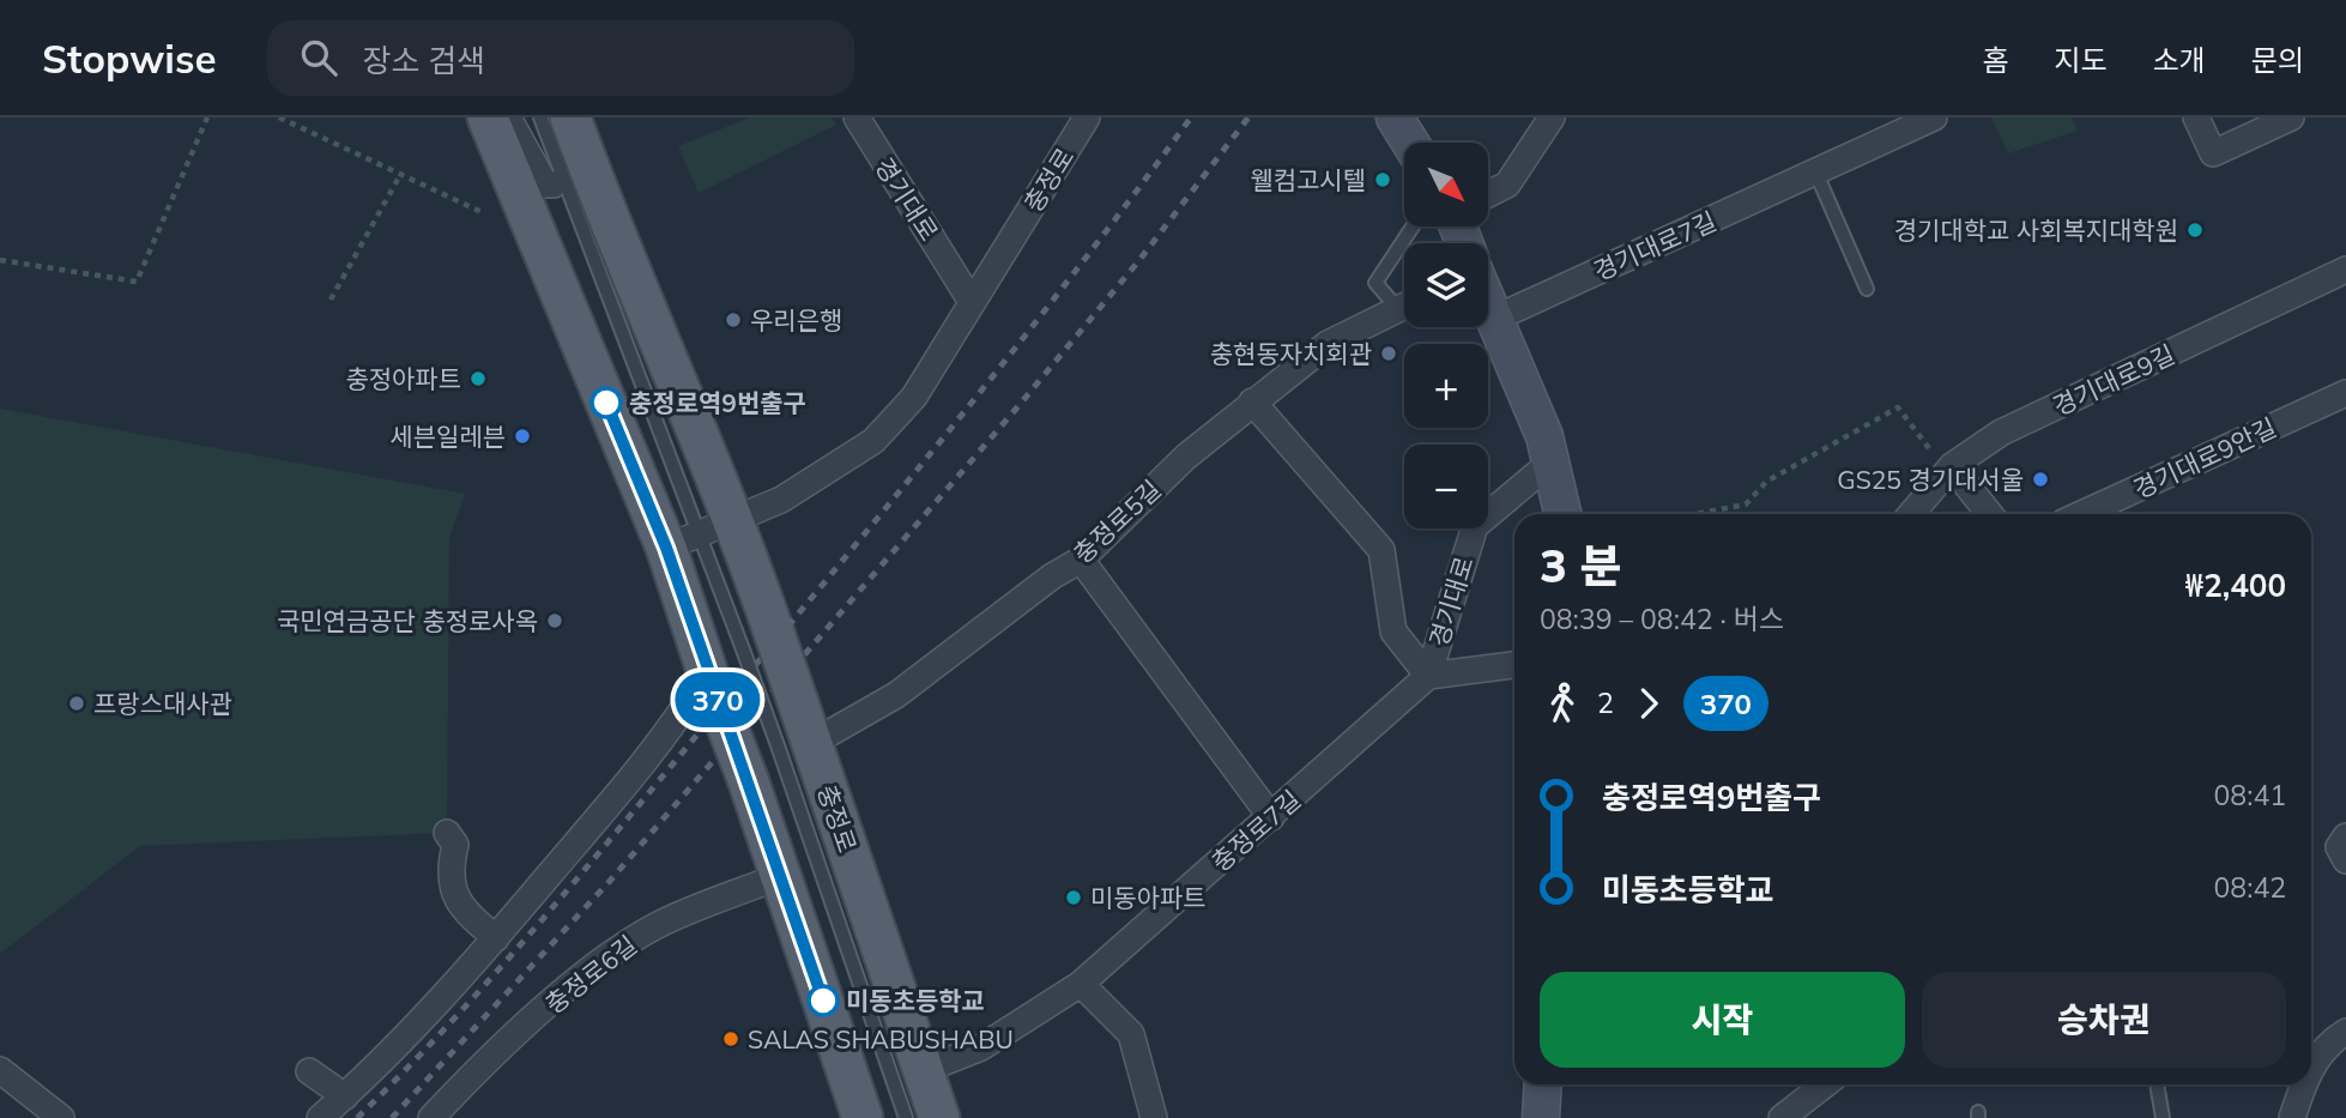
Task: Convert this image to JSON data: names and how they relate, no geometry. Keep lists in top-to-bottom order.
{
  "streets": {
    "main road": ["충정로"],
    "street": [
      "경기대로",
      "경기대로7길",
      "경기대로9길",
      "경기대로9안길",
      "충정로5길",
      "충정로7길",
      "충정로6길"
    ]
  },
  "crossings": [
    ["충정로", "경기대로"],
    ["충정로", "충정로5길"],
    ["충정로", "충정로7길"],
    ["충정로", "충정로6길"],
    ["경기대로", "충정로7길"]
  ],
  "places": [
    "웰컴고시텔",
    "경기대학교 사회복지대학원",
    "우리은행",
    "충현동자치회관",
    "충정아파트",
    "충정로역9번출구",
    "세븐일레븐",
    "GS25 경기대서울",
    "국민연금공단 충정로사옥",
    "프랑스대사관",
    "미동아파트",
    "미동초등학교",
    "SALAS SHABUSHABU"
  ],
  "lines": ["bus line 370"],
  "north": "bottom right",
  "page": {
    "header": "Stopwise",
    "search": "장소 검색",
    "nav": [
      "홈",
      "지도",
      "소개",
      "문의"
    ],
    "on_map": "370",
    "map_buttons": ["+", "−"],
    "heading": ["3 분", "08:39 – 08:42 · 버스", "₩2,400"],
    "legs": ["2", "370"],
    "list": [
      {
        "name": "충정로역9번출구",
        "value": "08:41"
      },
      {
        "name": "미동초등학교",
        "value": "08:42"
      }
    ],
    "buttons": ["시작", "승차권"]
  }
}
